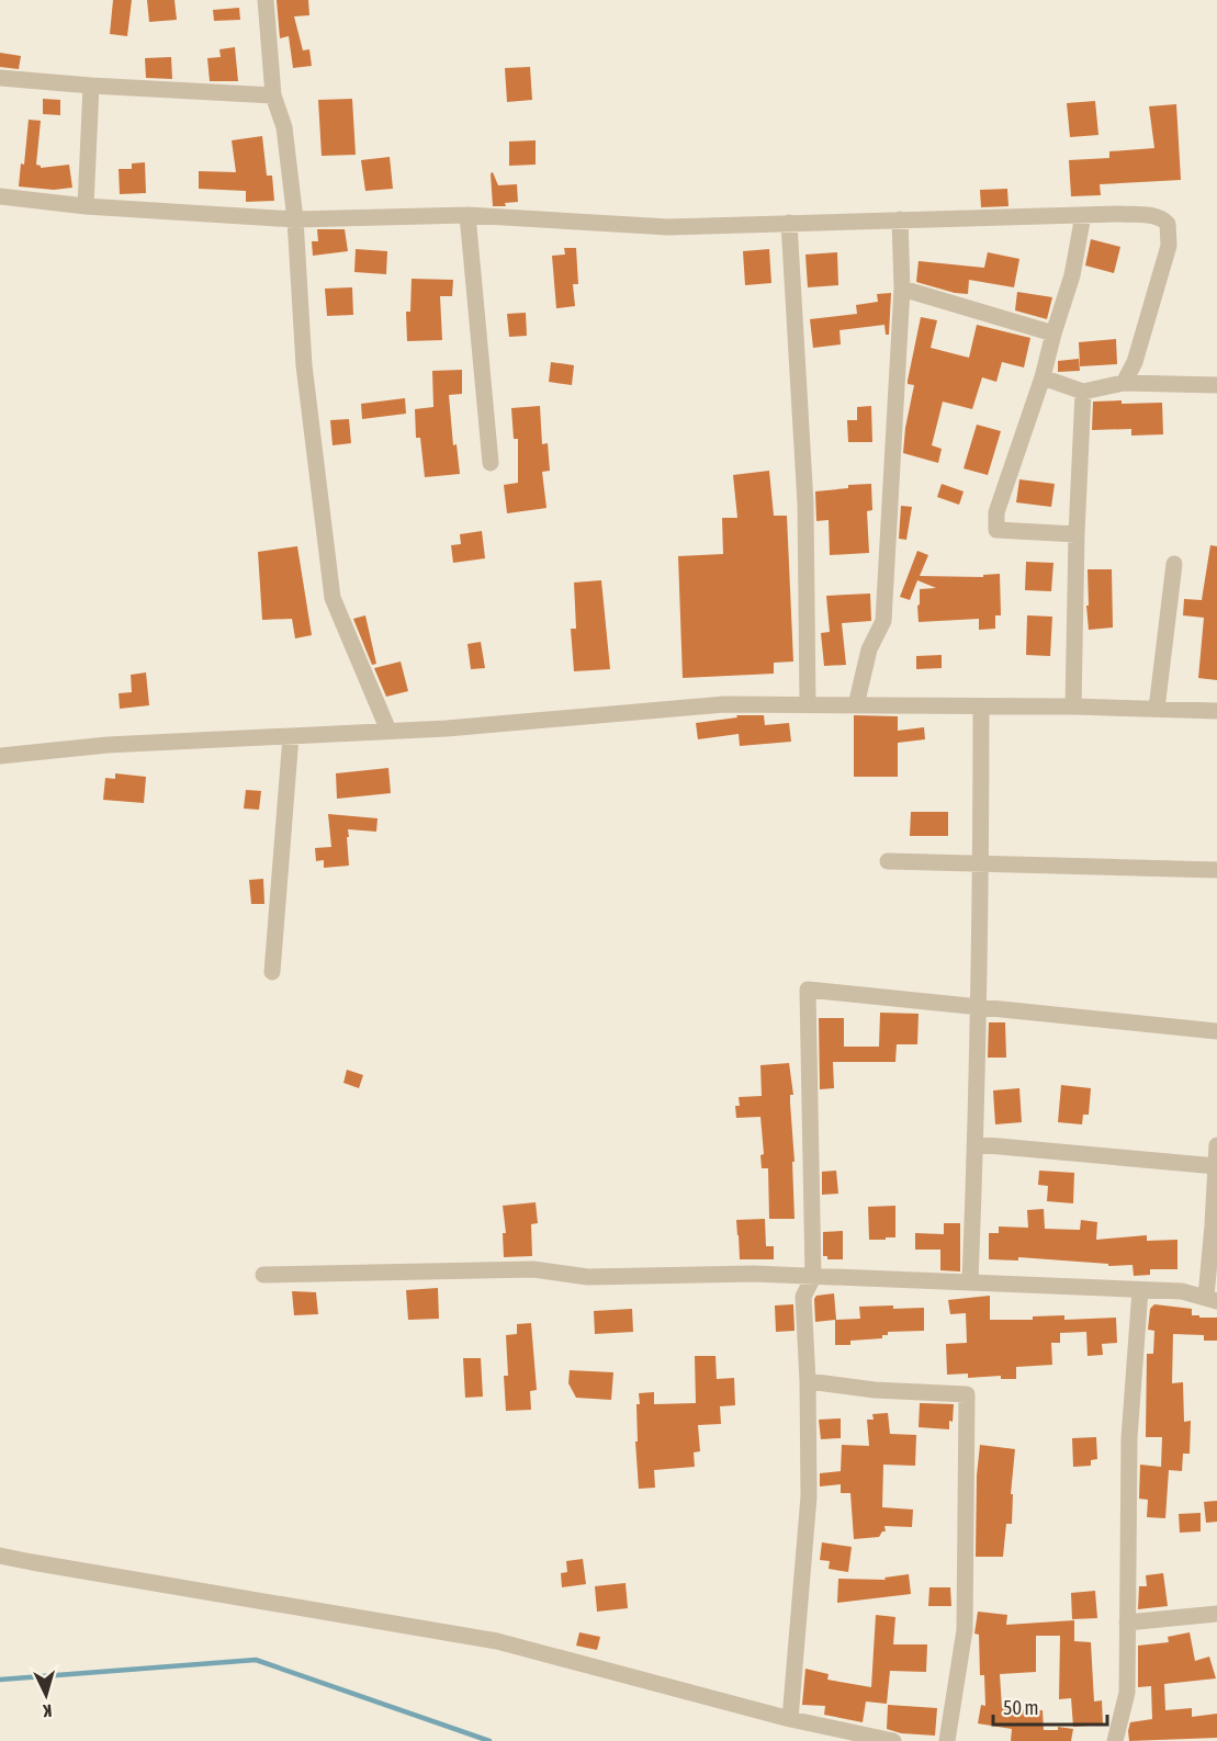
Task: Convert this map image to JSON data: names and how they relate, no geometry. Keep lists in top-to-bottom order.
{
  "scale_bar": "50 m",
  "north": "bottom"
}
